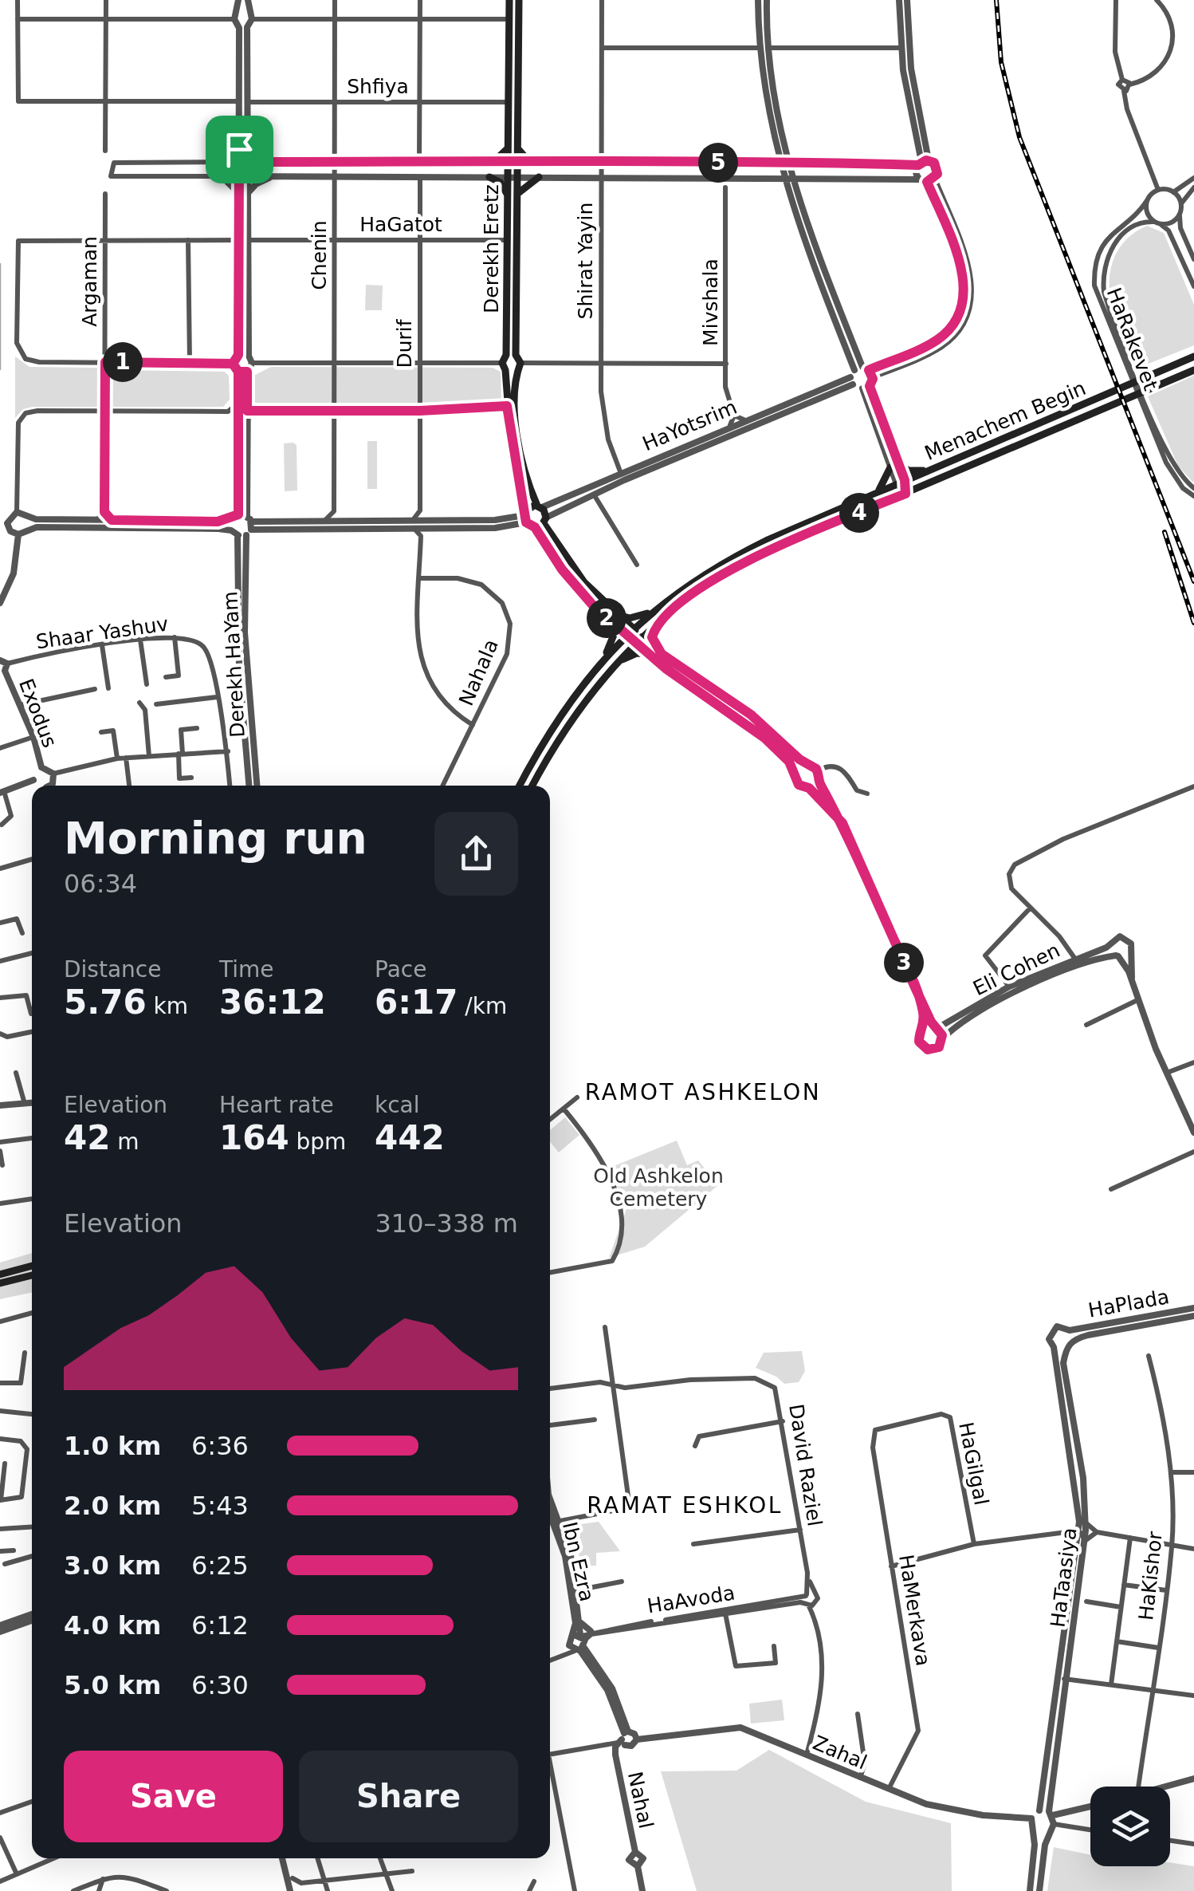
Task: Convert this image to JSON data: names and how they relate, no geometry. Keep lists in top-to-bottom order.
{
  "streets": {
    "main road": ["Derekh Eretz", "Menachem Begin"],
    "street": [
      "Shfiya",
      "HaGatot",
      "Chenin",
      "Shirat Yayin",
      "Argaman",
      "Mivshala",
      "HaRakevet",
      "Durif",
      "HaYotsrim",
      "Shaar Yashuv",
      "Derekh HaYam",
      "Nahala",
      "Exodus",
      "Eli Cohen",
      "HaPlada",
      "HaGilgal",
      "David Raziel",
      "Ibn Ezra",
      "HaKishor",
      "HaTaasiya",
      "HaAvoda",
      "HaMerkava",
      "Zahal",
      "Nahal"
    ]
  },
  "crossings": [
    ["Shfiya", "Derekh Eretz"],
    ["Shfiya", "Chenin"],
    ["HaGatot", "Derekh Eretz"],
    ["HaGatot", "Chenin"],
    ["HaGatot", "Argaman"],
    ["HaGatot", "Durif"],
    ["Shirat Yayin", "HaYotsrim"],
    ["Shaar Yashuv", "Exodus"],
    ["HaPlada", "HaTaasiya"],
    ["HaGilgal", "HaMerkava"],
    ["David Raziel", "HaAvoda"],
    ["Ibn Ezra", "HaAvoda"],
    ["Ibn Ezra", "Nahal"],
    ["HaMerkava", "Zahal"],
    ["Zahal", "Nahal"]
  ],
  "districts": ["RAMOT ASHKELON", "RAMAT ESHKOL"],
  "parks": ["Old Ashkelon Cemetery"],
  "page": {
    "pins": [
      "5",
      "1",
      "4",
      "2",
      "3"
    ],
    "heading": ["Morning run", "06:34"],
    "stats": [
      ["Distance", "5.76 km"],
      ["Time", "36:12"],
      ["Pace", "6:17 /km"],
      ["Elevation", "42 m"],
      ["Heart rate", "164 bpm"],
      ["kcal", "442"]
    ],
    "chart": ["Elevation", "310–338 m"],
    "list": [
      {
        "name": "1.0 km",
        "note": "6:36"
      },
      {
        "name": "2.0 km",
        "note": "5:43"
      },
      {
        "name": "3.0 km",
        "note": "6:25"
      },
      {
        "name": "4.0 km",
        "note": "6:12"
      },
      {
        "name": "5.0 km",
        "note": "6:30"
      }
    ],
    "buttons": ["Save", "Share"]
  }
}
